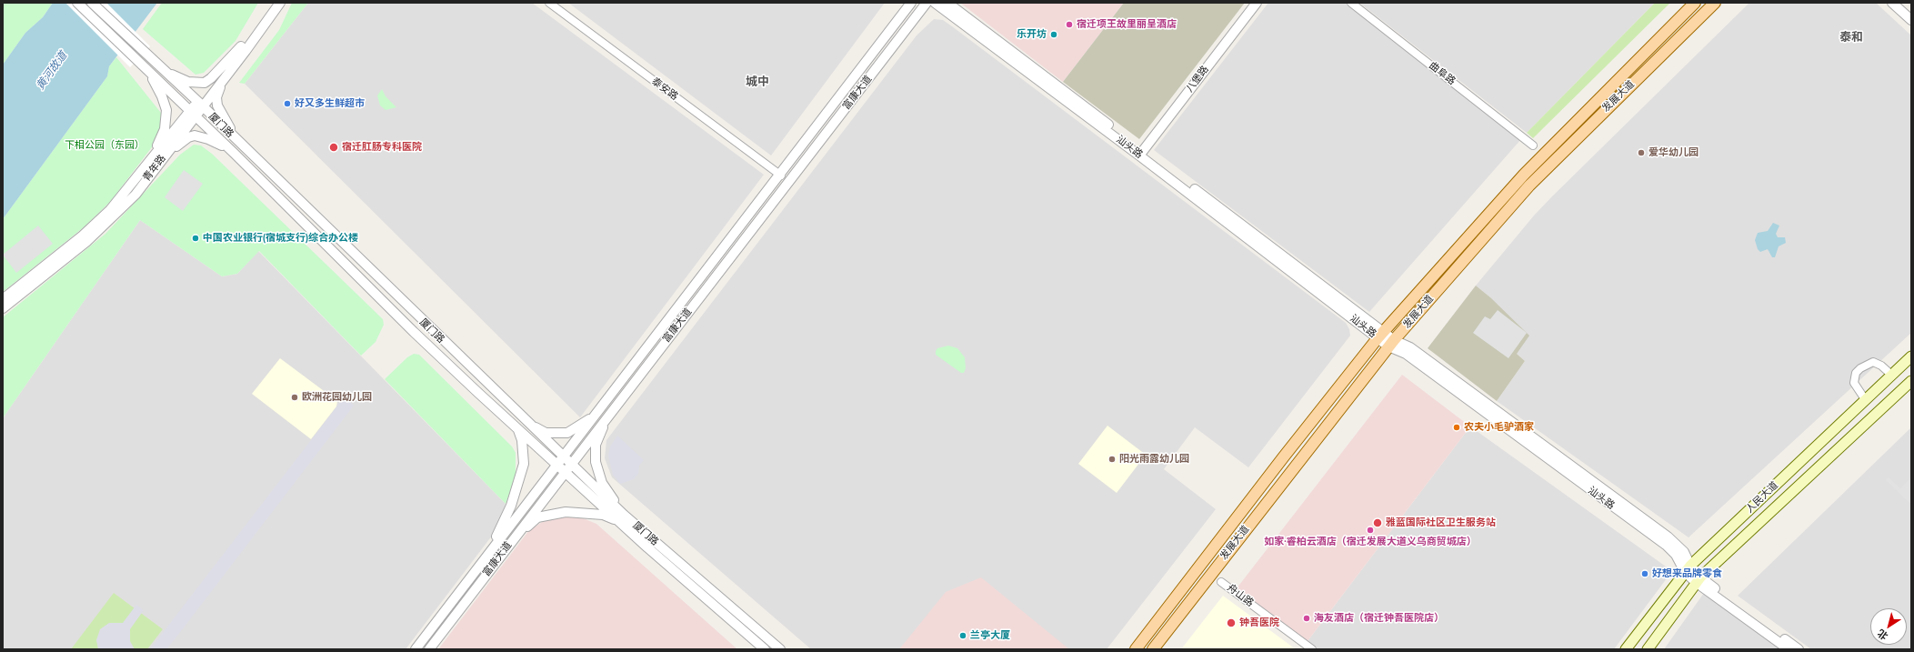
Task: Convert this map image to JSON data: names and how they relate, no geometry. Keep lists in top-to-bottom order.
{
  "streets": {
    "main road": ["发展大道", "人民大道"],
    "street": [
      "曲阜路",
      "八堡路",
      "泰安路",
      "富康大道",
      "厦门路",
      "汕头路",
      "青年路",
      "舟山路"
    ]
  },
  "crossings": [
    ["八堡路", "汕头路"],
    ["泰安路", "富康大道"],
    ["富康大道", "厦门路"],
    ["发展大道", "汕头路"],
    ["厦门路", "青年路"],
    ["汕头路", "人民大道"]
  ],
  "districts": ["泰和", "城中"],
  "water": ["黄河故道"],
  "parks": ["下相公园（东园）"],
  "places": [
    "宿迁项王故里丽呈酒店",
    "乐开坊",
    "好又多生鲜超市",
    "宿迁肛肠专科医院",
    "爱华幼儿园",
    "中国农业银行(宿城支行)综合办公楼",
    "欧洲花园幼儿园",
    "农夫小毛驴酒家",
    "阳光雨露幼儿园",
    "雅蓝国际社区卫生服务站",
    "如家·睿柏云酒店（宿迁发展大道义乌商贸城店）",
    "好想来品牌零食",
    "海友酒店（宿迁钟吾医院店）",
    "钟吾医院",
    "兰亭大厦"
  ],
  "north": "bottom left"
}
